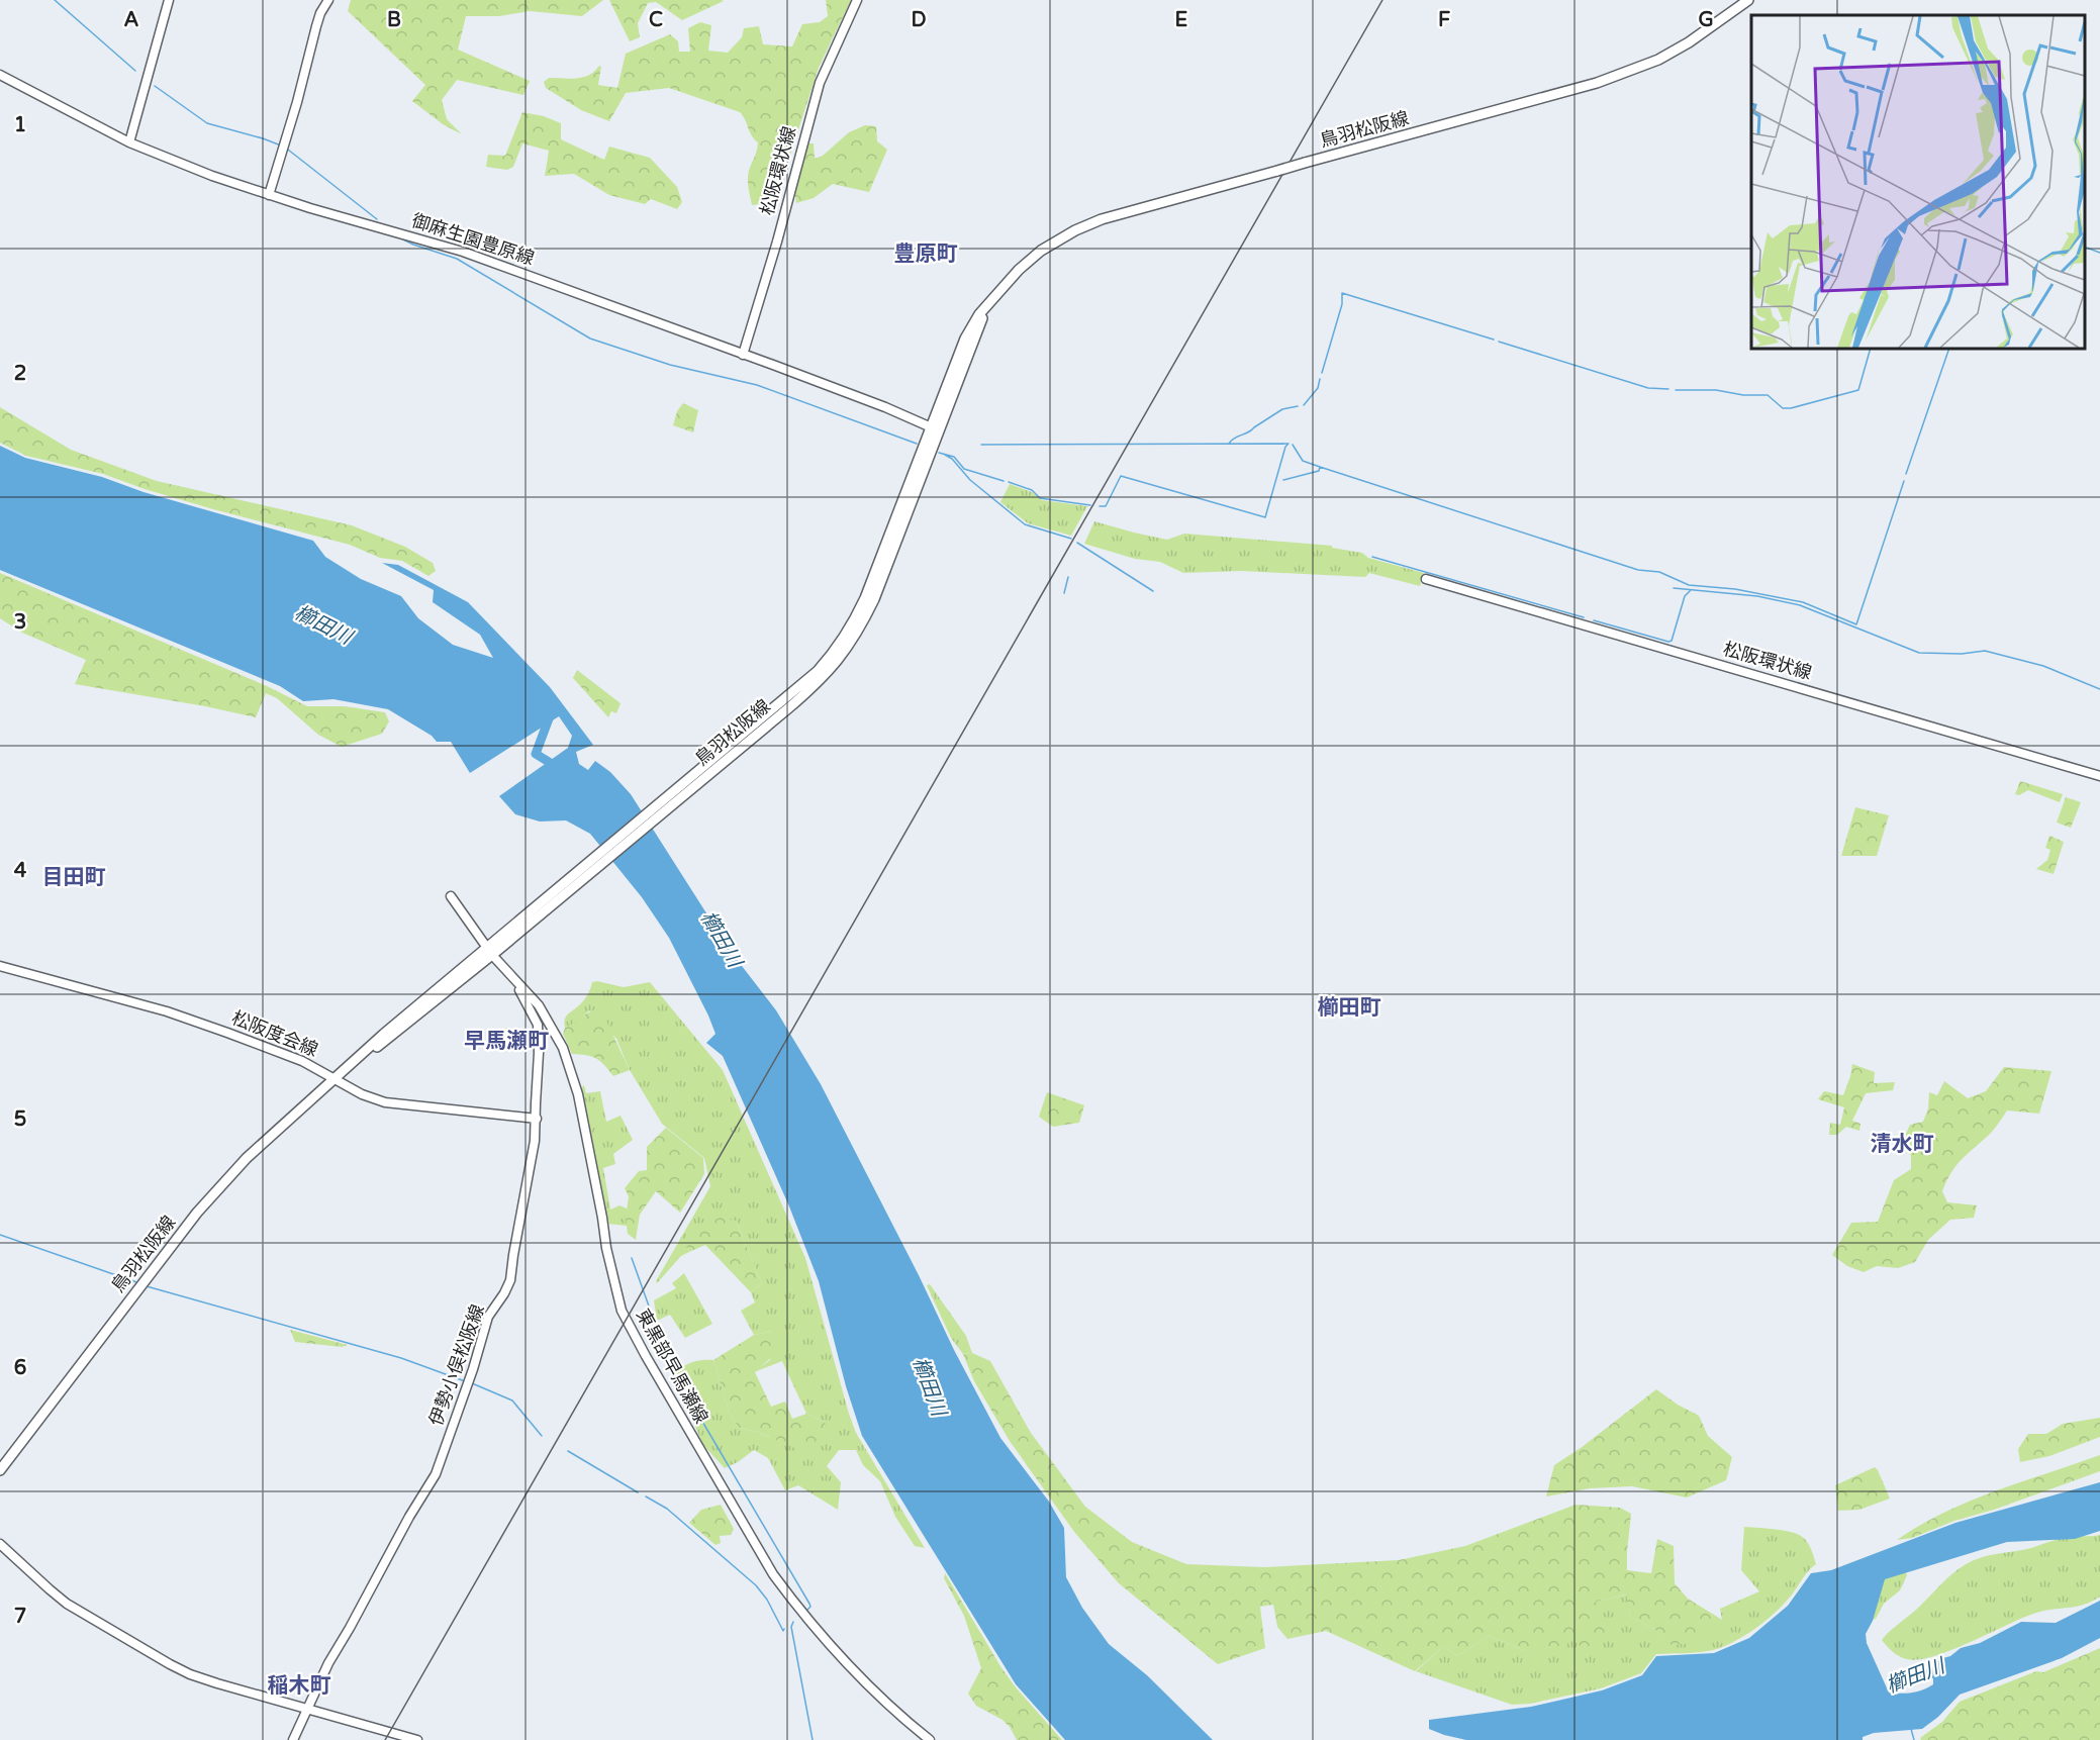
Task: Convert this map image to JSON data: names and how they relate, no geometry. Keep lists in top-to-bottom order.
{
  "streets": {
    "main road": [
      "鳥羽松阪線",
      "松阪環状線",
      "御麻生園豊原線",
      "松阪度会線",
      "伊勢小俣松阪線",
      "東黒部早馬瀬線"
    ]
  },
  "crossings": [
    ["鳥羽松阪線", "御麻生園豊原線"],
    ["鳥羽松阪線", "松阪度会線"],
    ["鳥羽松阪線", "東黒部早馬瀬線"],
    ["松阪環状線", "御麻生園豊原線"],
    ["松阪度会線", "伊勢小俣松阪線"],
    ["伊勢小俣松阪線", "東黒部早馬瀬線"]
  ],
  "districts": [
    "豊原町",
    "目田町",
    "櫛田町",
    "早馬瀬町",
    "清水町",
    "稲木町"
  ],
  "water": ["櫛田川"],
  "grid": {
    "columns": [
      "A",
      "B",
      "C",
      "D",
      "E",
      "F",
      "G"
    ],
    "rows": [
      "1",
      "2",
      "3",
      "4",
      "5",
      "6",
      "7"
    ]
  }
}
